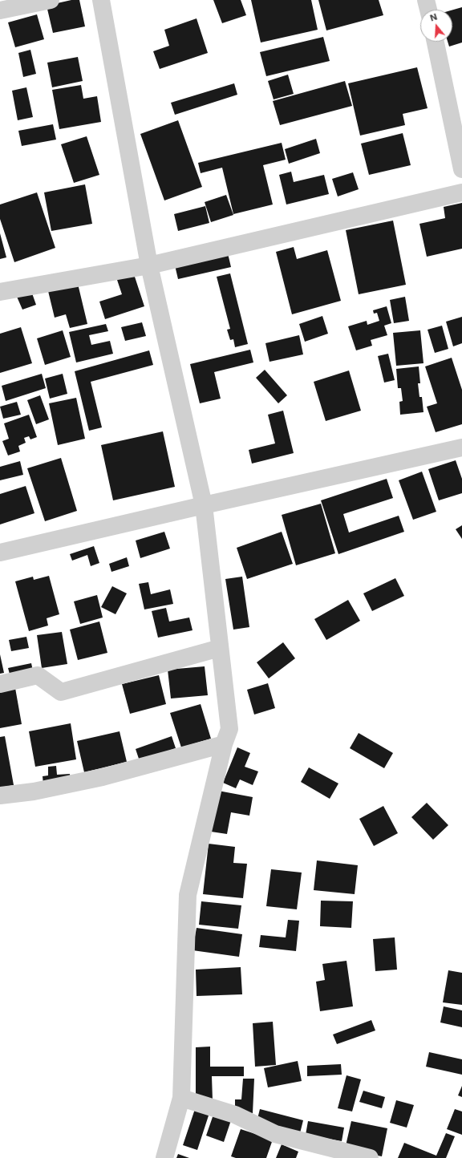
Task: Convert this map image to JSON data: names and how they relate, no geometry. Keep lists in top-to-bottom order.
{
  "north": "top"
}
